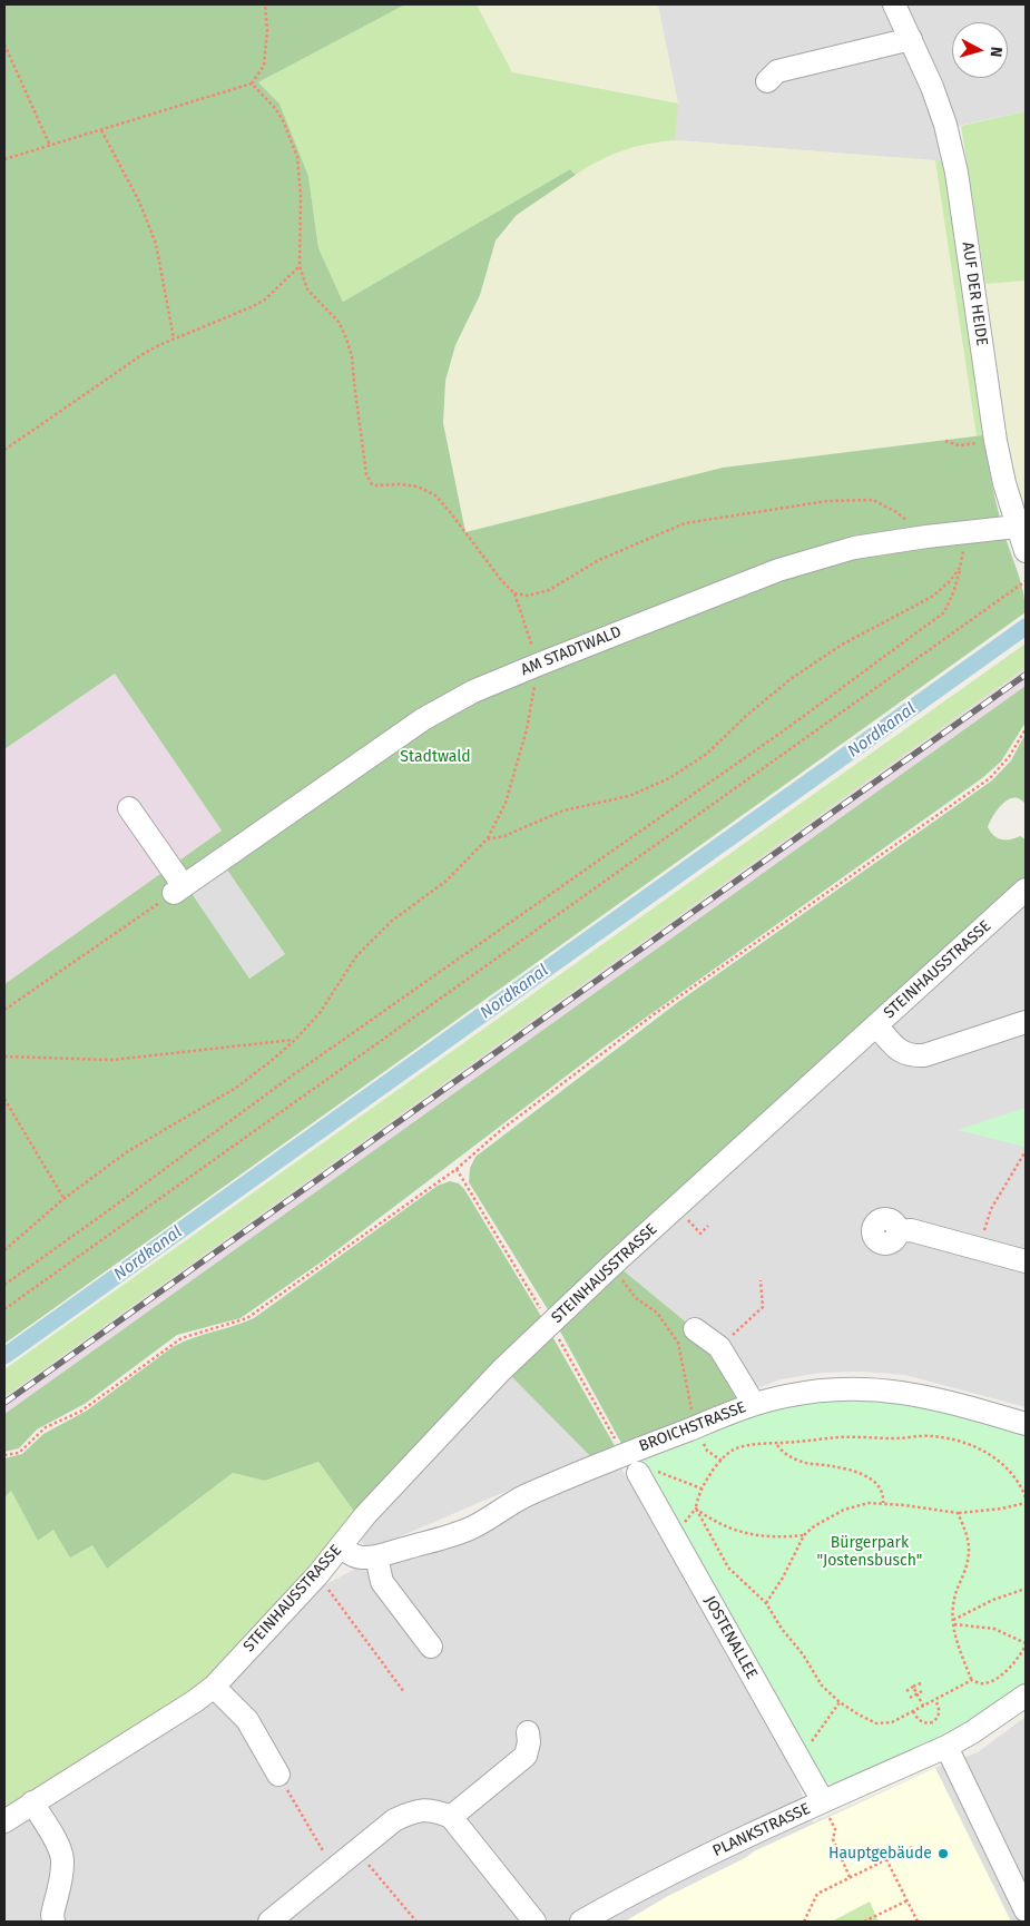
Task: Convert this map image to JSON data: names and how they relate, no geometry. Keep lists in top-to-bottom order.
{
  "streets": {
    "street": [
      "AUF DER HEIDE",
      "AM STADTWALD",
      "STEINHAUSSTRASSE",
      "BROICHSTRASSE",
      "JOSTENALLEE",
      "PLANKSTRASSE"
    ]
  },
  "crossings": [
    ["AUF DER HEIDE", "AM STADTWALD"],
    ["STEINHAUSSTRASSE", "BROICHSTRASSE"],
    ["JOSTENALLEE", "PLANKSTRASSE"]
  ],
  "water": ["Nordkanal"],
  "parks": ["Stadtwald", "Bürgerpark \"Jostensbusch\""],
  "places": ["Hauptgebäude"],
  "north": "right"
}
